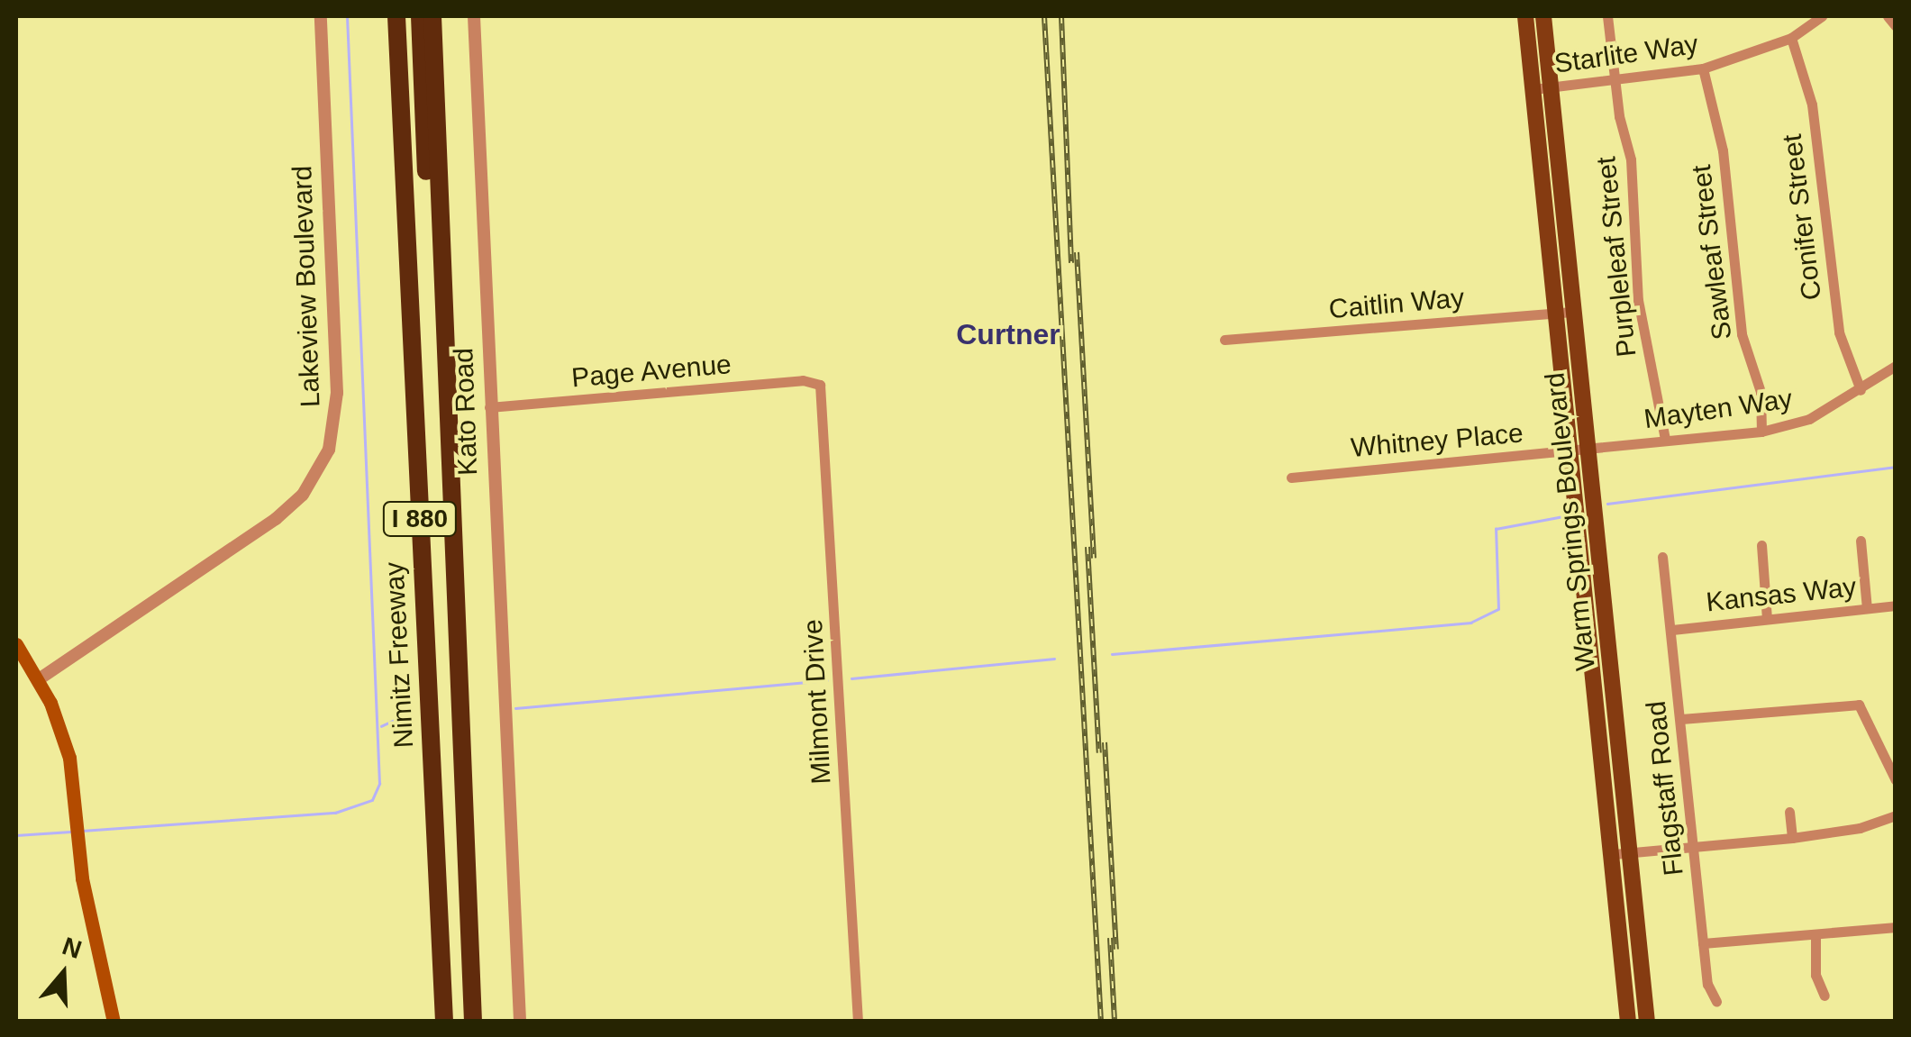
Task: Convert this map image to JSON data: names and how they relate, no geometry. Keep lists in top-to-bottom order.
{
  "streets": {
    "highway": ["I 880", "Nimitz Freeway"],
    "main road": ["Warm Springs Boulevard"],
    "street": [
      "Starlite Way",
      "Conifer Street",
      "Sawleaf Street",
      "Purpleleaf Street",
      "Lakeview Boulevard",
      "Caitlin Way",
      "Page Avenue",
      "Mayten Way",
      "Kato Road",
      "Whitney Place",
      "Kansas Way",
      "Milmont Drive",
      "Flagstaff Road"
    ]
  },
  "crossings": [
    ["Starlite Way", "Conifer Street"],
    ["Starlite Way", "Sawleaf Street"],
    ["Starlite Way", "Purpleleaf Street"],
    ["Starlite Way", "Warm Springs Boulevard"],
    ["Conifer Street", "Mayten Way"],
    ["Sawleaf Street", "Mayten Way"],
    ["Purpleleaf Street", "Mayten Way"],
    ["Caitlin Way", "Warm Springs Boulevard"],
    ["Page Avenue", "Kato Road"],
    ["Page Avenue", "Milmont Drive"],
    ["Mayten Way", "Whitney Place"],
    ["Mayten Way", "Warm Springs Boulevard"],
    ["Whitney Place", "Warm Springs Boulevard"],
    ["Kansas Way", "Flagstaff Road"]
  ],
  "districts": ["Curtner"],
  "north": "top"
}
